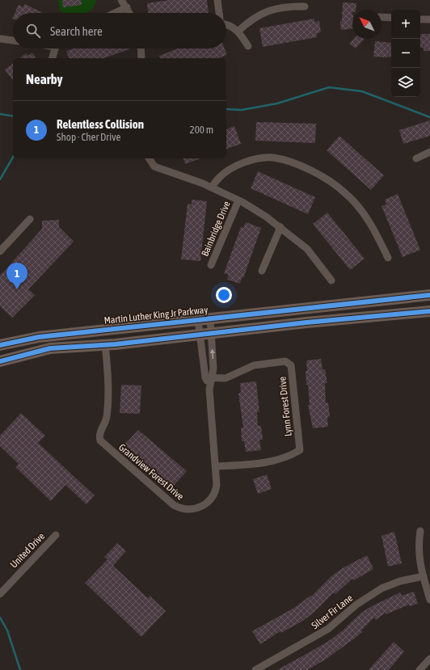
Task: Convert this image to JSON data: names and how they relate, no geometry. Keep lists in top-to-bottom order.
{
  "streets": {
    "main road": ["Martin Luther King Jr Parkway"],
    "street": [
      "Bainbridge Drive",
      "Lynn Forest Drive",
      "Grandview Forest Drive",
      "United Drive",
      "Silver Fir Lane"
    ]
  },
  "crossings": [
    ["Martin Luther King Jr Parkway", "Grandview Forest Drive"],
    ["Lynn Forest Drive", "Grandview Forest Drive"]
  ],
  "north": "top left",
  "page": {
    "map_buttons": ["+", "−"],
    "search": "Search here",
    "heading": "Nearby",
    "list": [
      {
        "mark": "1",
        "name": "Relentless Collision",
        "note": "Shop · Cher Drive",
        "value": "200 m"
      }
    ],
    "pins": "1"
  }
}
